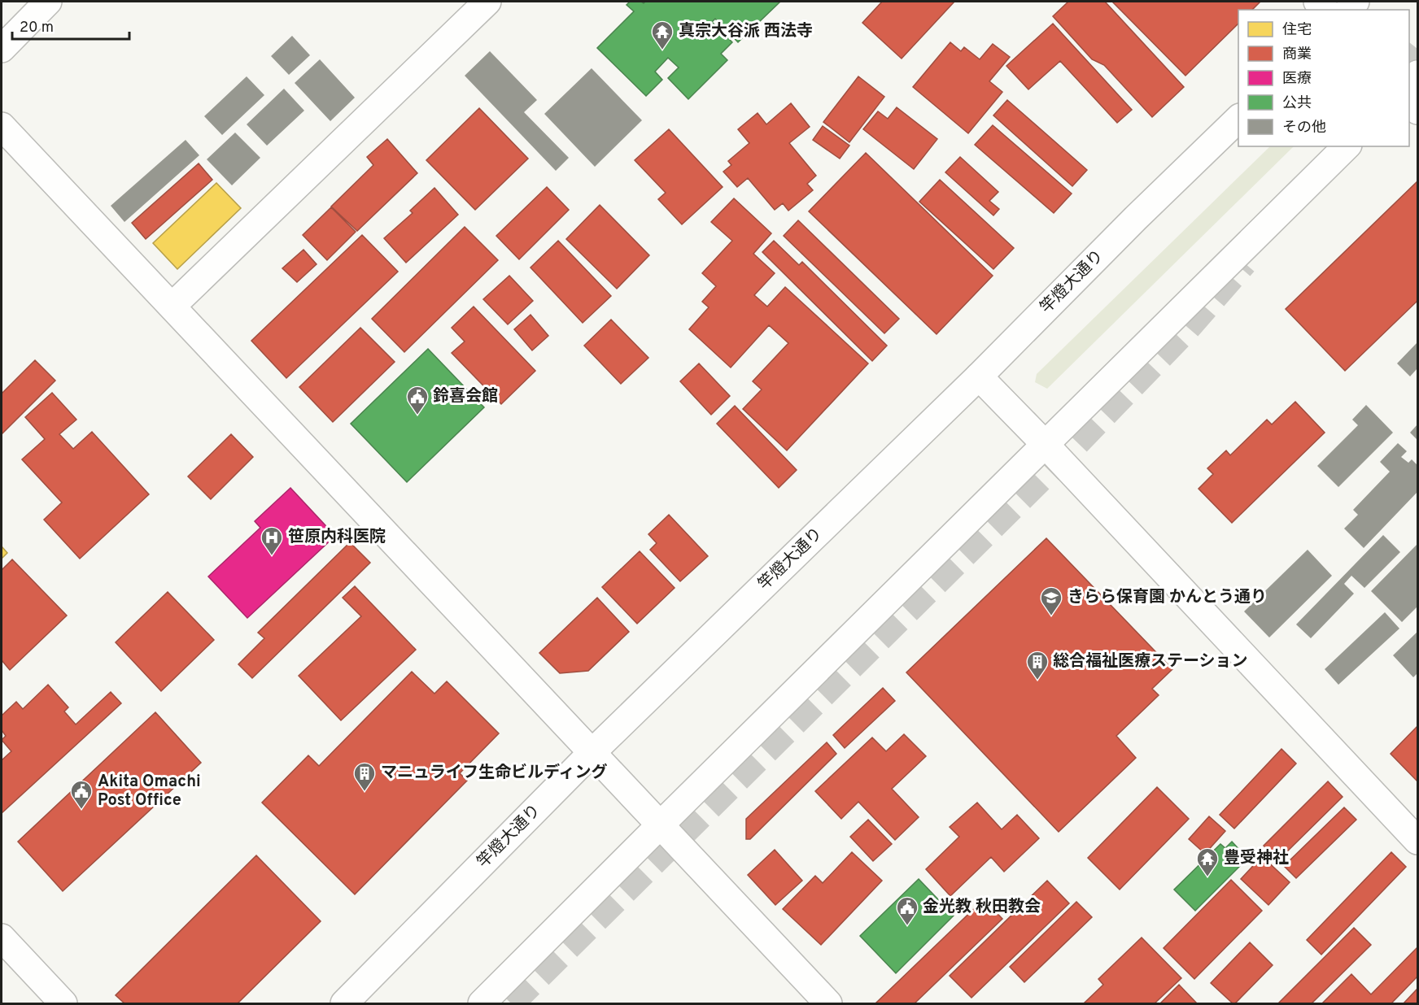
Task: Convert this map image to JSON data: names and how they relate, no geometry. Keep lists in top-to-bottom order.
{
  "streets": {
    "main road": ["竿燈大通り"]
  },
  "places": {
    "temple": ["真宗大谷派 西法寺", "豊受神社"],
    "public building": ["鈴喜会館", "Akita Omachi Post Office", "金光教 秋田教会"],
    "hospital": ["笹原内科医院"],
    "school or university": ["きらら保育園 かんとう通り"],
    "building": ["総合福祉医療ステーション", "マニュライフ生命ビルディング"]
  },
  "legend": [
    "住宅",
    "商業",
    "医療",
    "公共",
    "その他"
  ],
  "scale_bar": "20 m"
}
